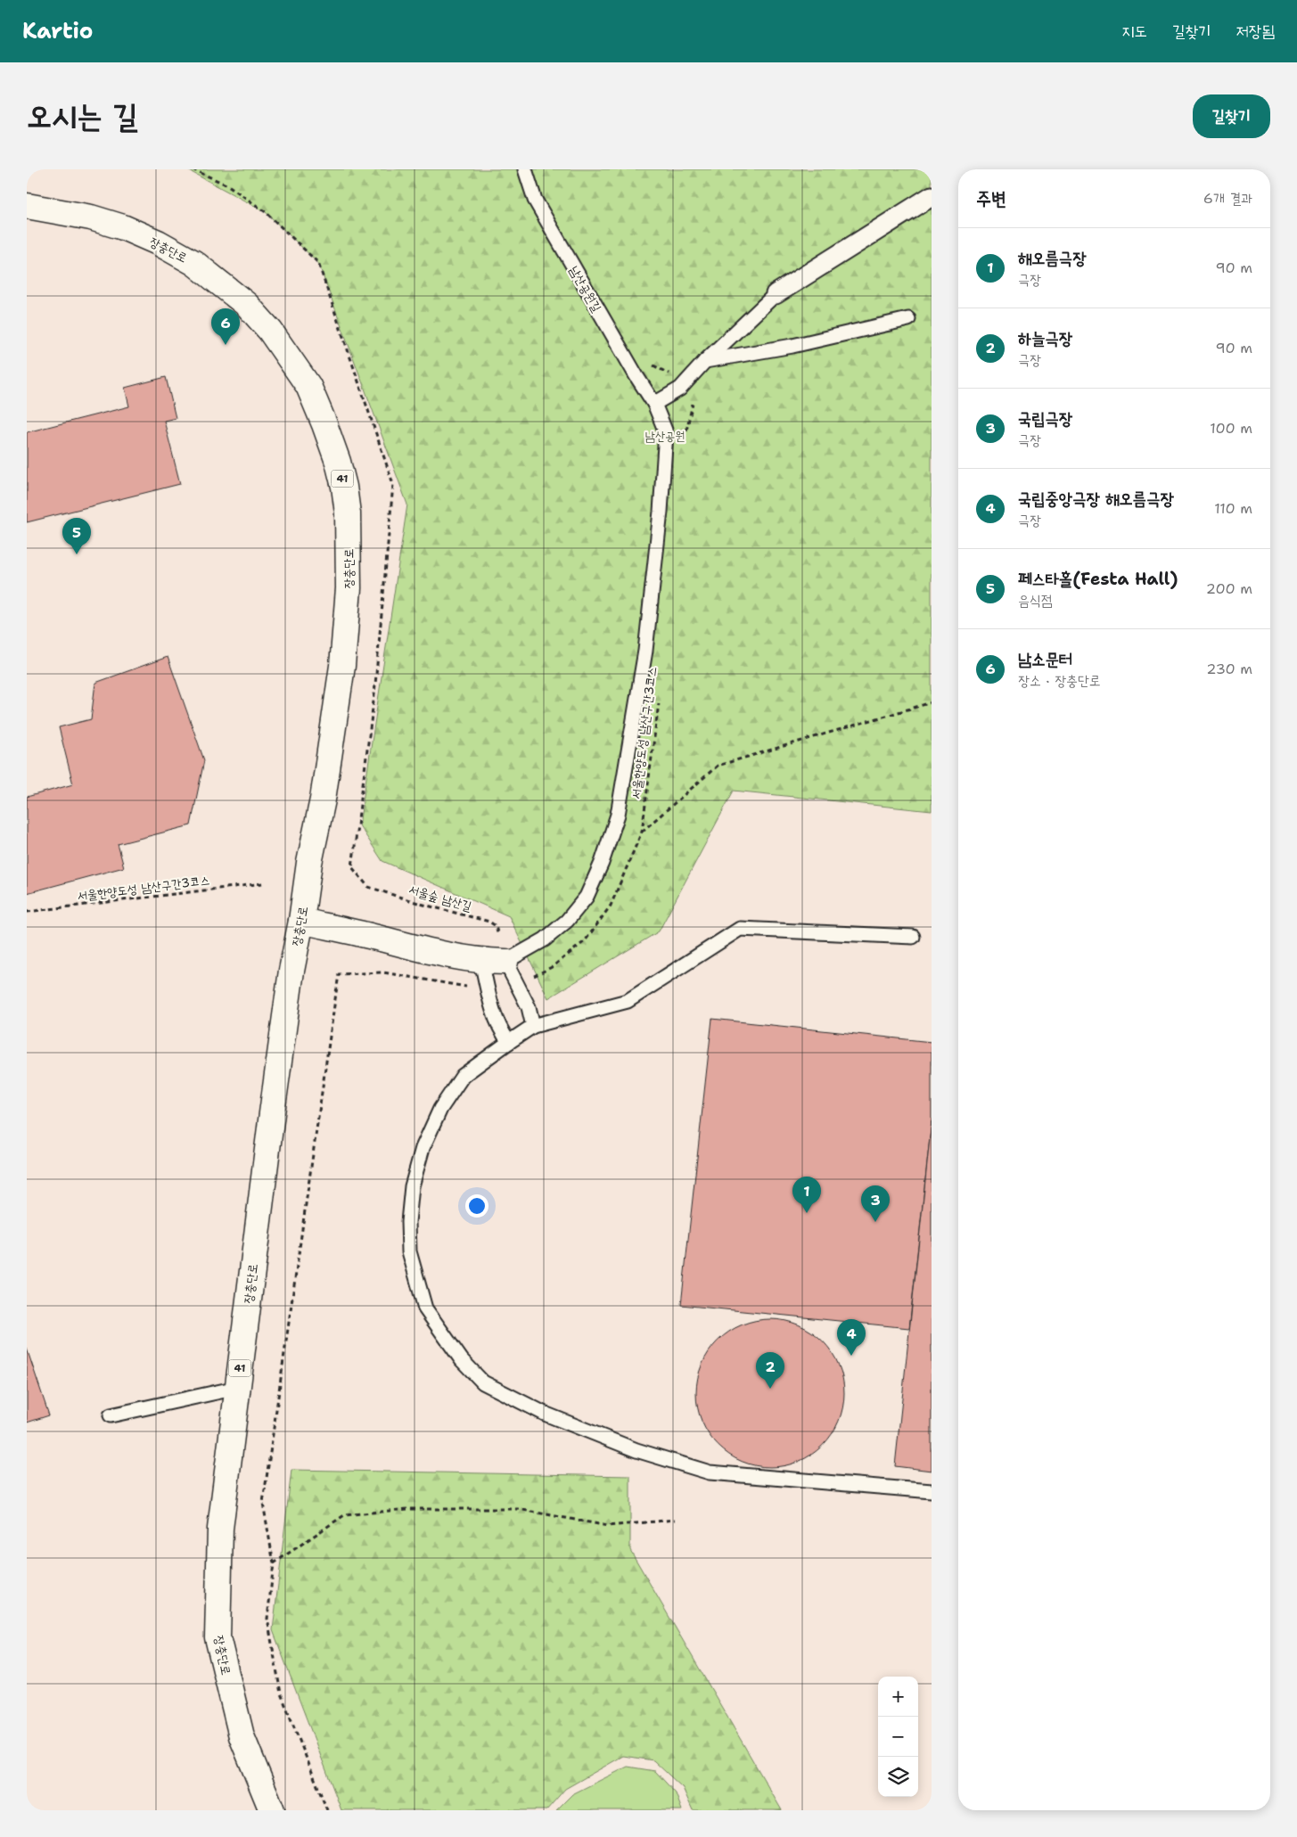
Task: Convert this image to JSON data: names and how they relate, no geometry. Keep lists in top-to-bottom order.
{
  "streets": {
    "main road": ["장충단로", "41"],
    "lane": ["남산공원길"],
    "path": ["서울한양도성 남산구간3코스", "서울숲 남산길"]
  },
  "crossings": [
    ["남산공원길", "서울숲 남산길"]
  ],
  "parks": ["남산공원"],
  "page": {
    "header": "Kartio",
    "nav": ["지도", "길찾기", "저장됨"],
    "title": "오시는 길",
    "buttons": "길찾기",
    "heading": ["주변", "6개 결과"],
    "list": [
      {
        "mark": "1",
        "name": "해오름극장",
        "note": "극장",
        "value": "90 m"
      },
      {
        "mark": "2",
        "name": "하늘극장",
        "note": "극장",
        "value": "90 m"
      },
      {
        "mark": "3",
        "name": "국립극장",
        "note": "극장",
        "value": "100 m"
      },
      {
        "mark": "4",
        "name": "국립중앙극장 해오름극장",
        "note": "극장",
        "value": "110 m"
      },
      {
        "mark": "5",
        "name": "페스타홀(Festa Hall)",
        "note": "음식점",
        "value": "200 m"
      },
      {
        "mark": "6",
        "name": "남소문터",
        "note": "장소 · 장충단로",
        "value": "230 m"
      }
    ],
    "pins": [
      "6",
      "5",
      "1",
      "3",
      "4",
      "2"
    ],
    "map_buttons": ["+", "−"]
  }
}
